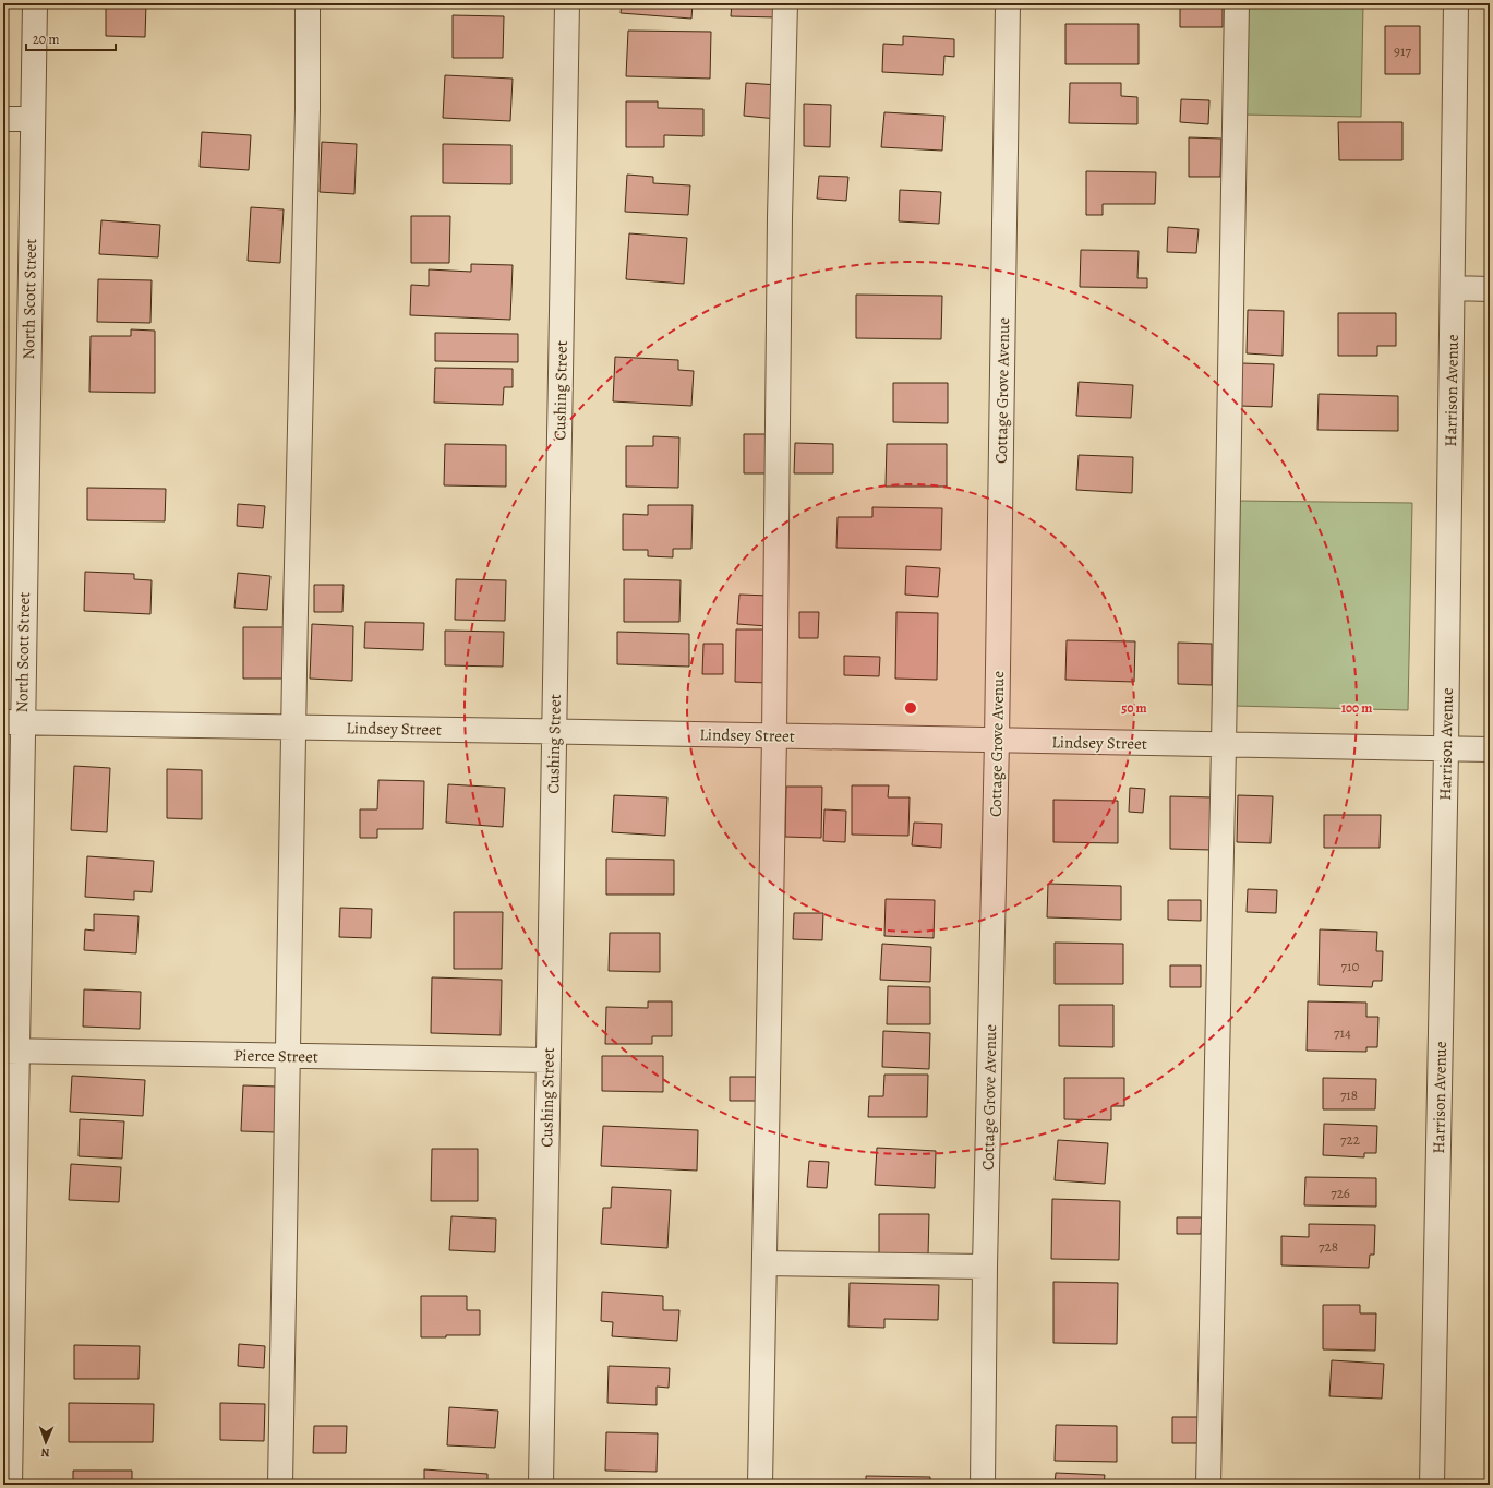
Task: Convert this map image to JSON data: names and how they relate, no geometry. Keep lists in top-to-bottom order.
{
  "streets": {
    "street": [
      "North Scott Street",
      "Cushing Street",
      "Cottage Grove Avenue",
      "Harrison Avenue",
      "Lindsey Street",
      "Pierce Street"
    ]
  },
  "crossings": [
    ["North Scott Street", "Lindsey Street"],
    ["North Scott Street", "Pierce Street"],
    ["Cushing Street", "Lindsey Street"],
    ["Cushing Street", "Pierce Street"],
    ["Cottage Grove Avenue", "Lindsey Street"],
    ["Harrison Avenue", "Lindsey Street"]
  ],
  "house_numbers": [
    "917",
    "710",
    "714",
    "718",
    "722",
    "726",
    "728"
  ],
  "scale_bar": "20 m",
  "north": "bottom",
  "rings": ["50 m", "100 m"]
}
